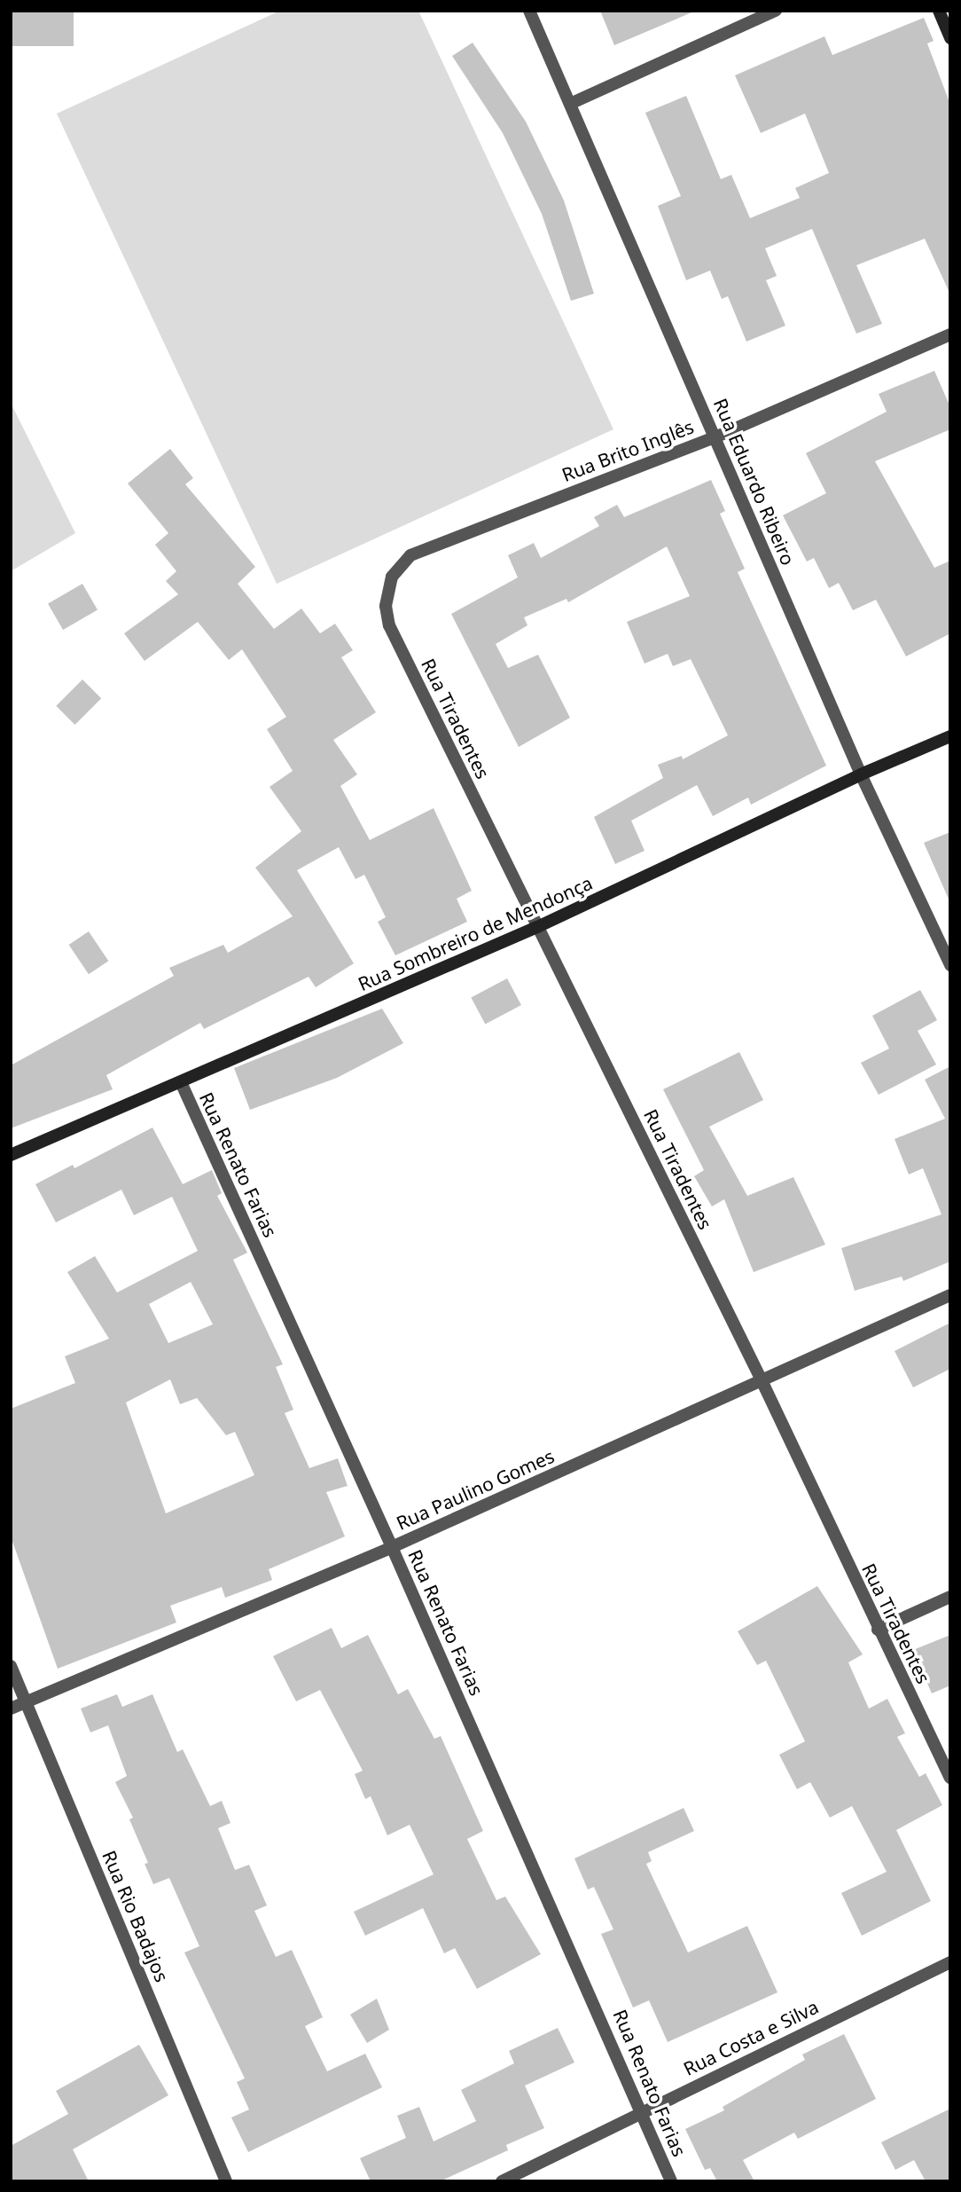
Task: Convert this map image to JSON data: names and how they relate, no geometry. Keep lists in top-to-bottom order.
{
  "streets": {
    "street": [
      "Rua Brito Inglês",
      "Rua Eduardo Ribeiro",
      "Rua Tiradentes",
      "Rua Sombreiro de Mendonça",
      "Rua Renato Farias",
      "Rua Paulino Gomes",
      "Rua Rio Badajos",
      "Rua Costa e Silva"
    ]
  },
  "crossings": [
    ["Rua Brito Inglês", "Rua Eduardo Ribeiro"],
    ["Rua Brito Inglês", "Rua Tiradentes"],
    ["Rua Eduardo Ribeiro", "Rua Sombreiro de Mendonça"],
    ["Rua Tiradentes", "Rua Sombreiro de Mendonça"],
    ["Rua Tiradentes", "Rua Paulino Gomes"],
    ["Rua Sombreiro de Mendonça", "Rua Renato Farias"],
    ["Rua Renato Farias", "Rua Paulino Gomes"],
    ["Rua Renato Farias", "Rua Costa e Silva"],
    ["Rua Paulino Gomes", "Rua Rio Badajos"]
  ]
}
